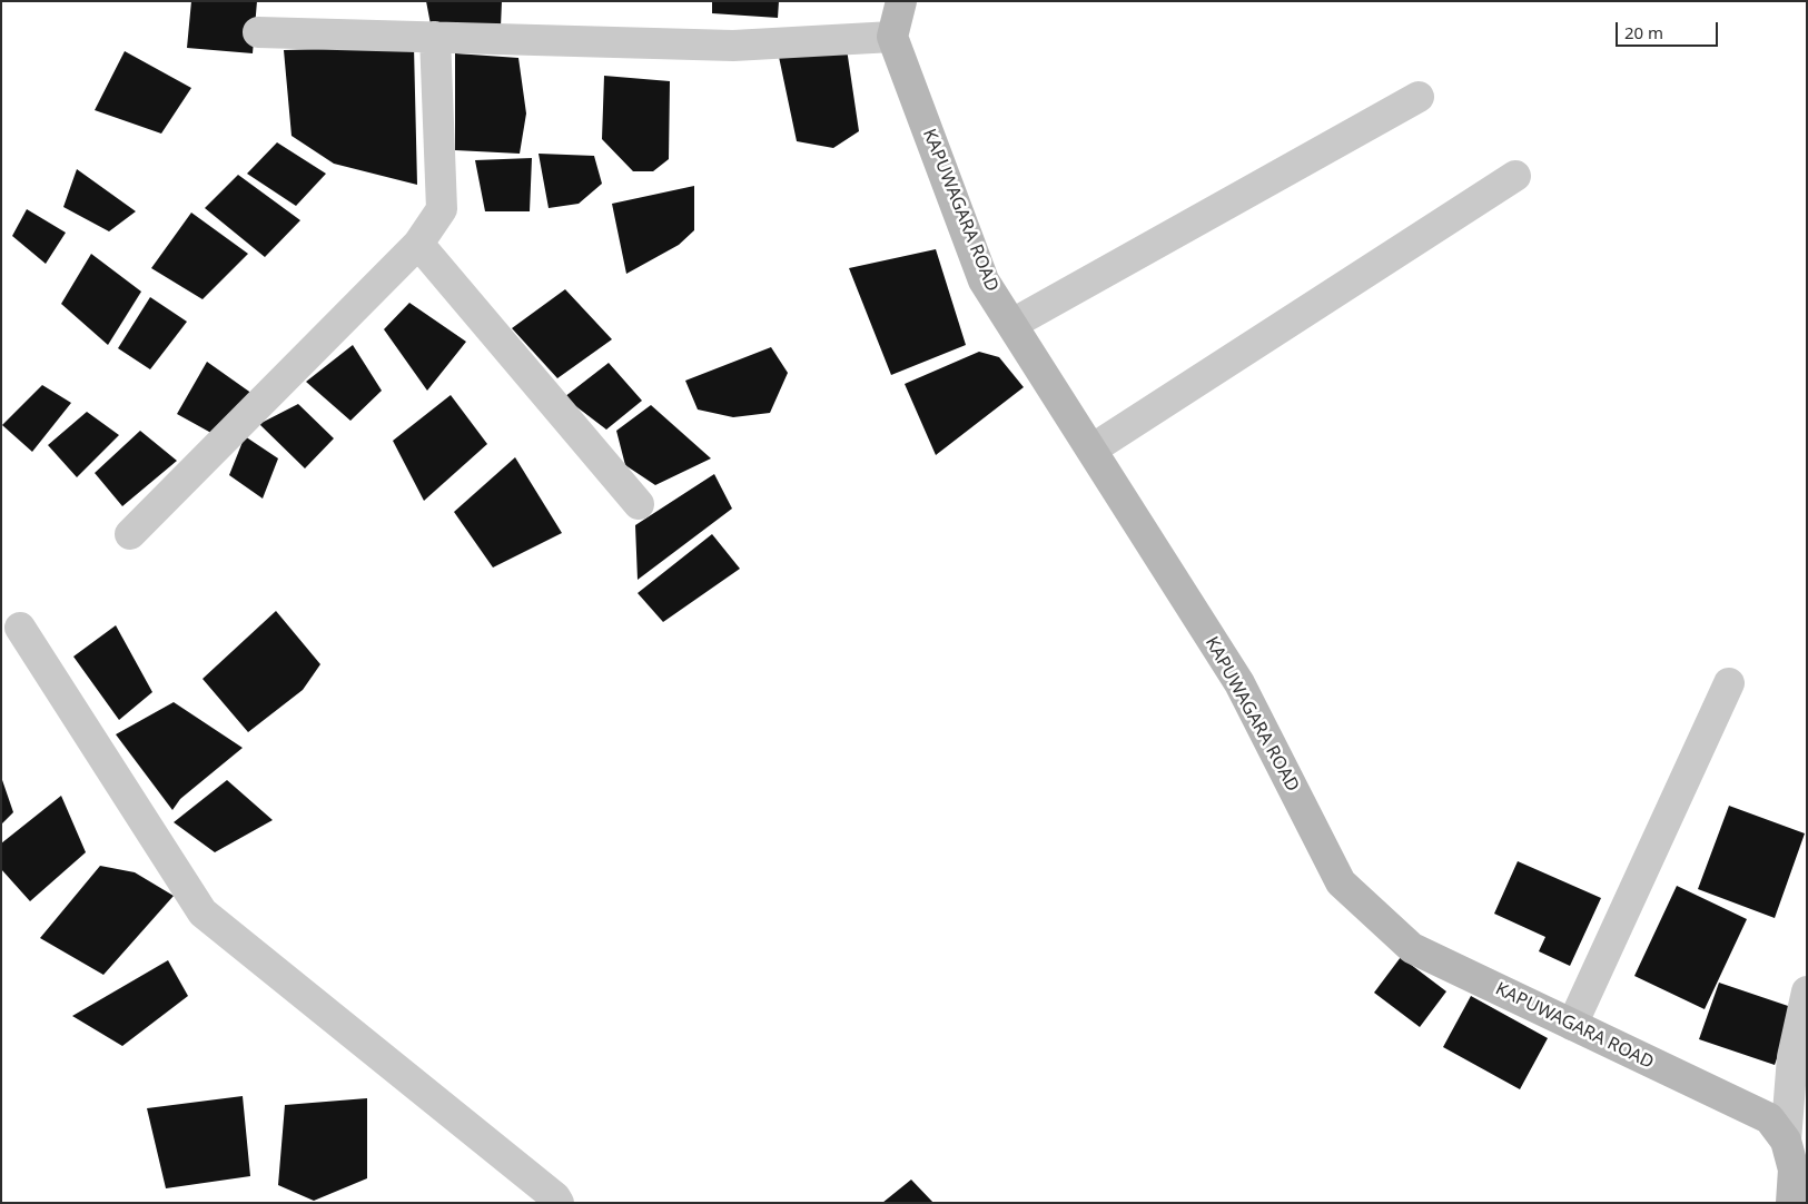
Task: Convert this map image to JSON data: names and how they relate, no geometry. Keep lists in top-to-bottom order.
{
  "streets": {
    "street": ["KAPUWAGARA ROAD"]
  },
  "scale_bar": "20 m"
}
